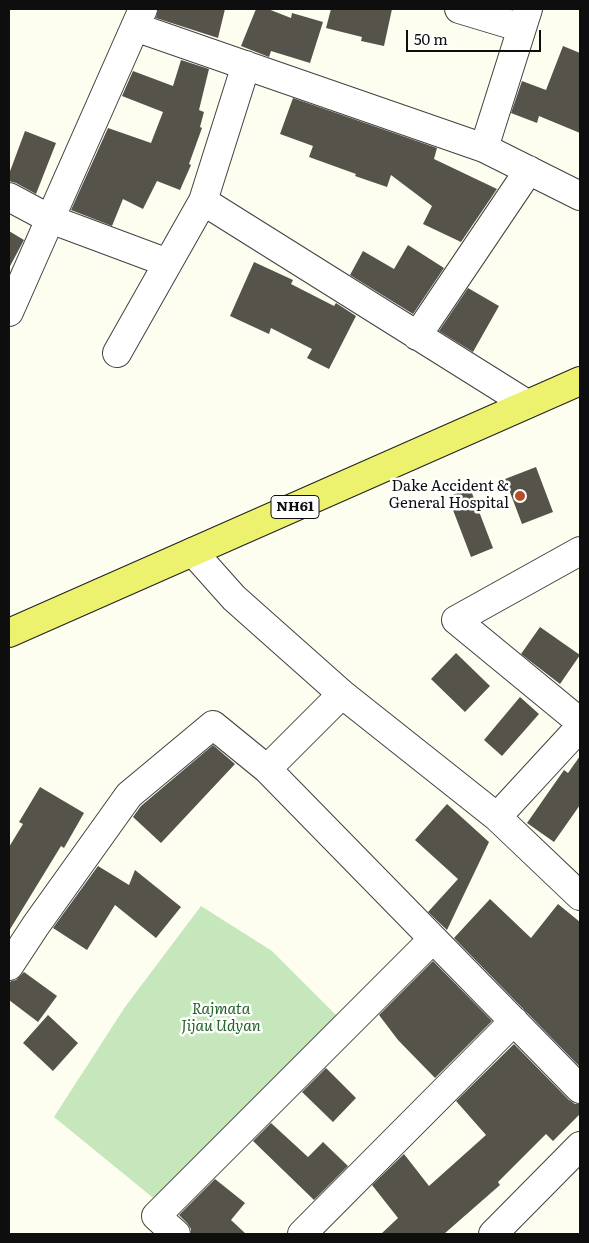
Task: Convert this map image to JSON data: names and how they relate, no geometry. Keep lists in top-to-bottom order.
{
  "streets": {
    "main road": ["NH61"]
  },
  "parks": ["Rajmata Jijau Udyan"],
  "places": ["Dake Accident & General Hospital"],
  "scale_bar": "50 m"
}
